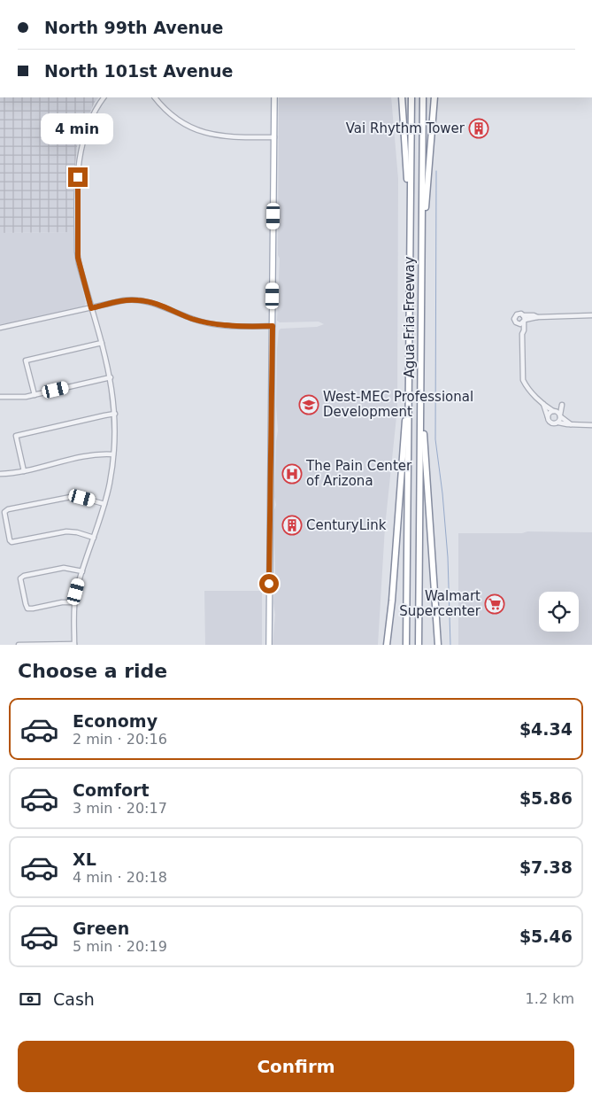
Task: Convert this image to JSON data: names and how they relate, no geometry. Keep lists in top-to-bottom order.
{
  "streets": {
    "highway": ["Agua Fria Freeway"]
  },
  "places": {
    "building": ["Vai Rhythm Tower", "CenturyLink"],
    "school or university": ["West-MEC Professional Development"],
    "hospital": ["The Pain Center of Arizona"],
    "supermarket": ["Walmart Supercenter"]
  },
  "page": {
    "banner": ["North 99th Avenue", "North 101st Avenue"],
    "bubble": "4 min",
    "heading": "Choose a ride",
    "list": [
      {
        "name": "Economy",
        "note": "2 min · 20:16",
        "value": "$4.34"
      },
      {
        "name": "Comfort",
        "note": "3 min · 20:17",
        "value": "$5.86"
      },
      {
        "name": "XL",
        "note": "4 min · 20:18",
        "value": "$7.38"
      },
      {
        "name": "Green",
        "note": "5 min · 20:19",
        "value": "$5.46"
      }
    ],
    "pay": ["Cash", "1.2 km"],
    "buttons": "Confirm"
  }
}
